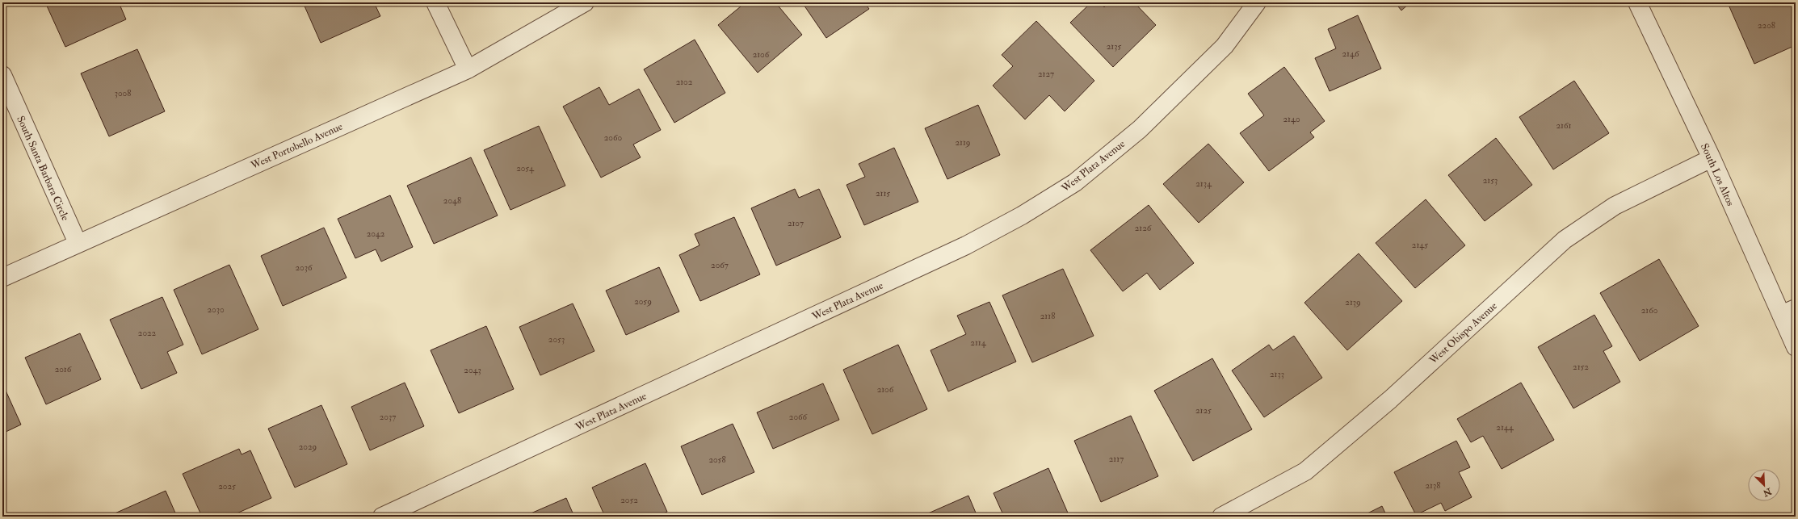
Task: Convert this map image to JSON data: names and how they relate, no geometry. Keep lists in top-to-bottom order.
{
  "streets": {
    "street": [
      "West Portobello Avenue",
      "West Plata Avenue",
      "South Santa Barbara Circle",
      "South Los Altos",
      "West Obispo Avenue"
    ]
  },
  "crossings": [
    ["West Portobello Avenue", "South Santa Barbara Circle"],
    ["South Los Altos", "West Obispo Avenue"]
  ],
  "house_numbers": [
    "2208",
    "2135",
    "2146",
    "2106",
    "2127",
    "2102",
    "3008",
    "2140",
    "2161",
    "2060",
    "2119",
    "2054",
    "2153",
    "2134",
    "2115",
    "2048",
    "2107",
    "2126",
    "2042",
    "2145",
    "2067",
    "2036",
    "2059",
    "2139",
    "2030",
    "2160",
    "2118",
    "2022",
    "2053",
    "2114",
    "2152",
    "2016",
    "2043",
    "2133",
    "2106",
    "2125",
    "2037",
    "2066",
    "2144",
    "2029",
    "2117",
    "2058",
    "2138",
    "2025",
    "2052"
  ],
  "north": "bottom right"
}
